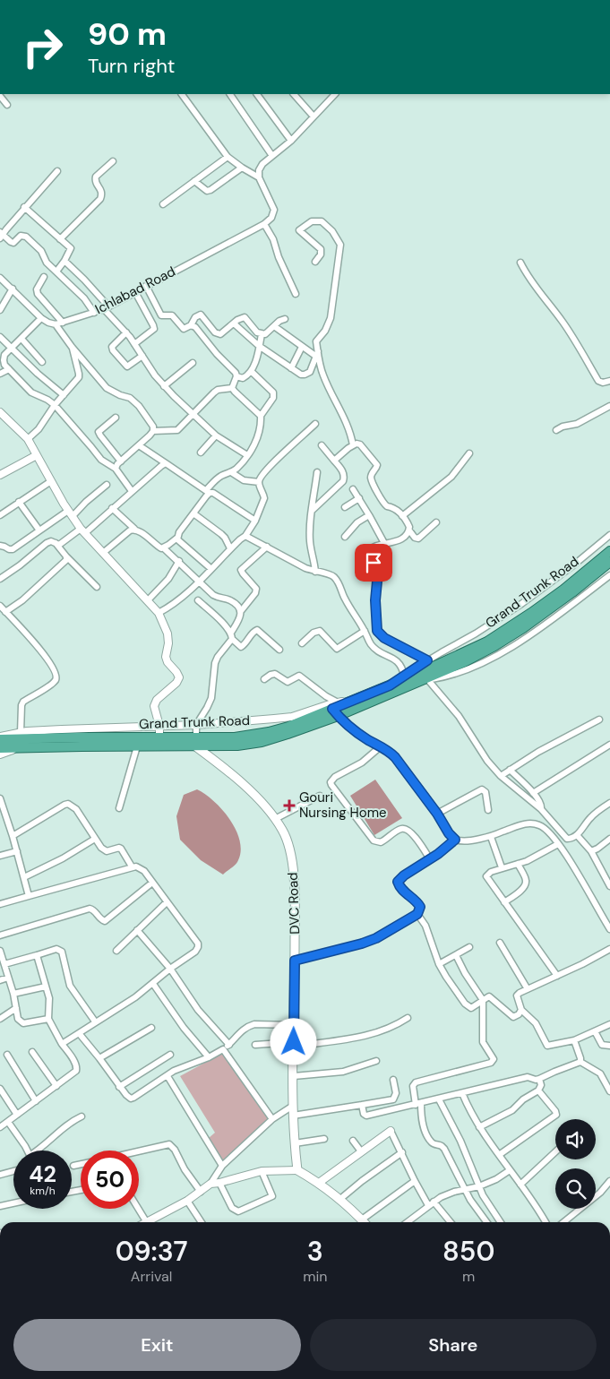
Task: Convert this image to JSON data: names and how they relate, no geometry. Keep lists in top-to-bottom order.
{
  "streets": {
    "highway": ["Grand Trunk Road"],
    "main road": ["DVC Road"],
    "street": ["Ichlabad Road"]
  },
  "crossings": [
    ["Grand Trunk Road", "DVC Road"]
  ],
  "places": {
    "health": ["Gouri Nursing Home"]
  },
  "page": {
    "turn": ["90 m", "Turn right"],
    "speed": "42 km/h",
    "limit": "50",
    "eta": [
      "09:37",
      "Arrival",
      "3",
      "min",
      "850",
      "m"
    ],
    "buttons": ["Exit", "Share"]
  }
}
